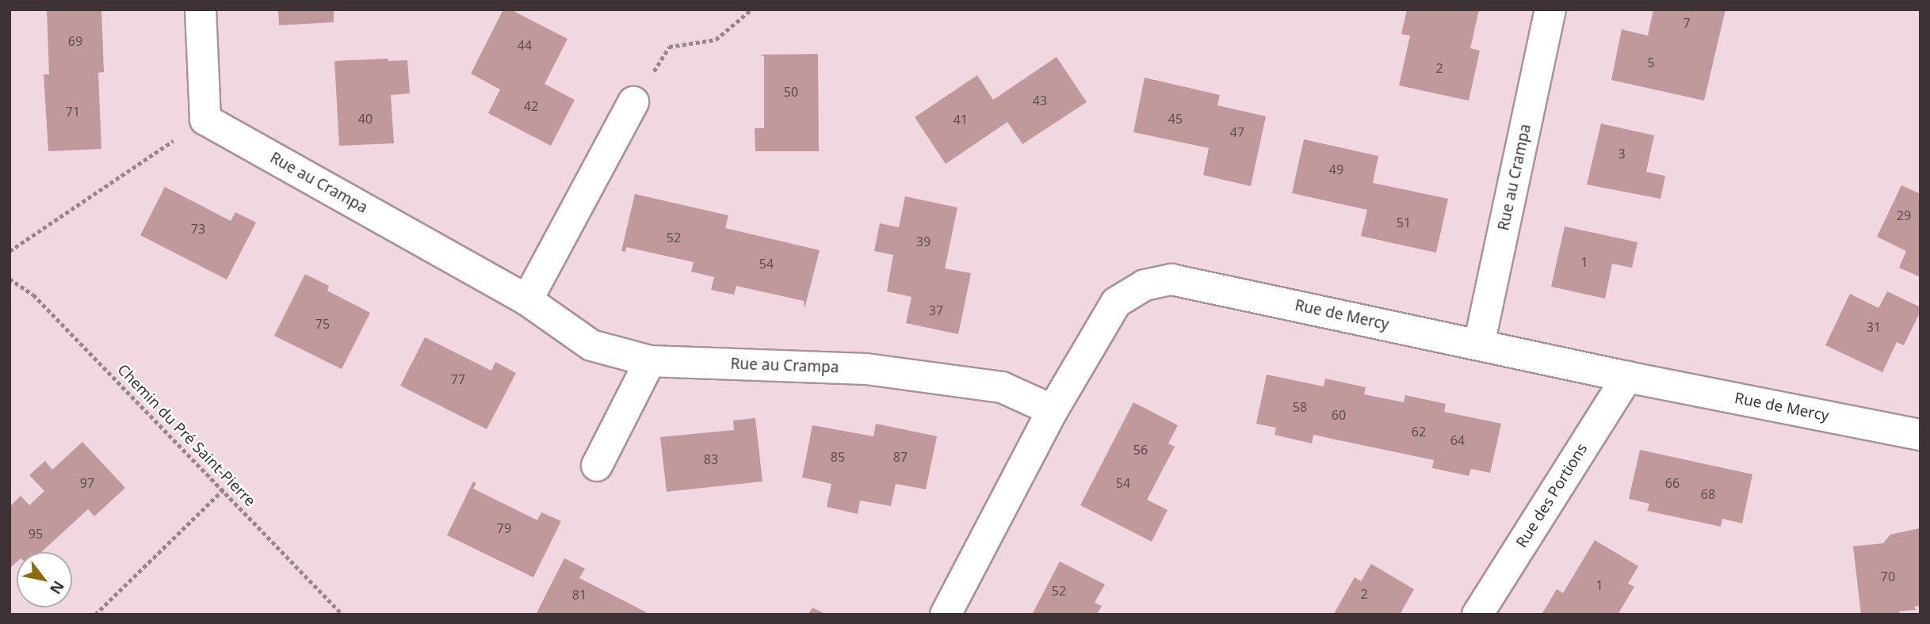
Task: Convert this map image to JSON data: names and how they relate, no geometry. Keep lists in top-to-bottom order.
{
  "streets": {
    "street": ["Rue au Crampa", "Rue de Mercy", "Rue des Portions"],
    "path": ["Chemin du Pré Saint-Pierre"]
  },
  "crossings": [
    ["Rue au Crampa", "Rue de Mercy"],
    ["Rue de Mercy", "Rue des Portions"]
  ],
  "house_numbers": [
    "7",
    "69",
    "44",
    "5",
    "2",
    "50",
    "43",
    "42",
    "71",
    "40",
    "45",
    "41",
    "47",
    "3",
    "49",
    "29",
    "51",
    "73",
    "52",
    "39",
    "1",
    "54",
    "37",
    "75",
    "31",
    "77",
    "58",
    "60",
    "62",
    "64",
    "56",
    "85",
    "87",
    "83",
    "97",
    "54",
    "66",
    "68",
    "79",
    "95",
    "70",
    "1",
    "52",
    "2",
    "81"
  ],
  "north": "bottom right"
}
